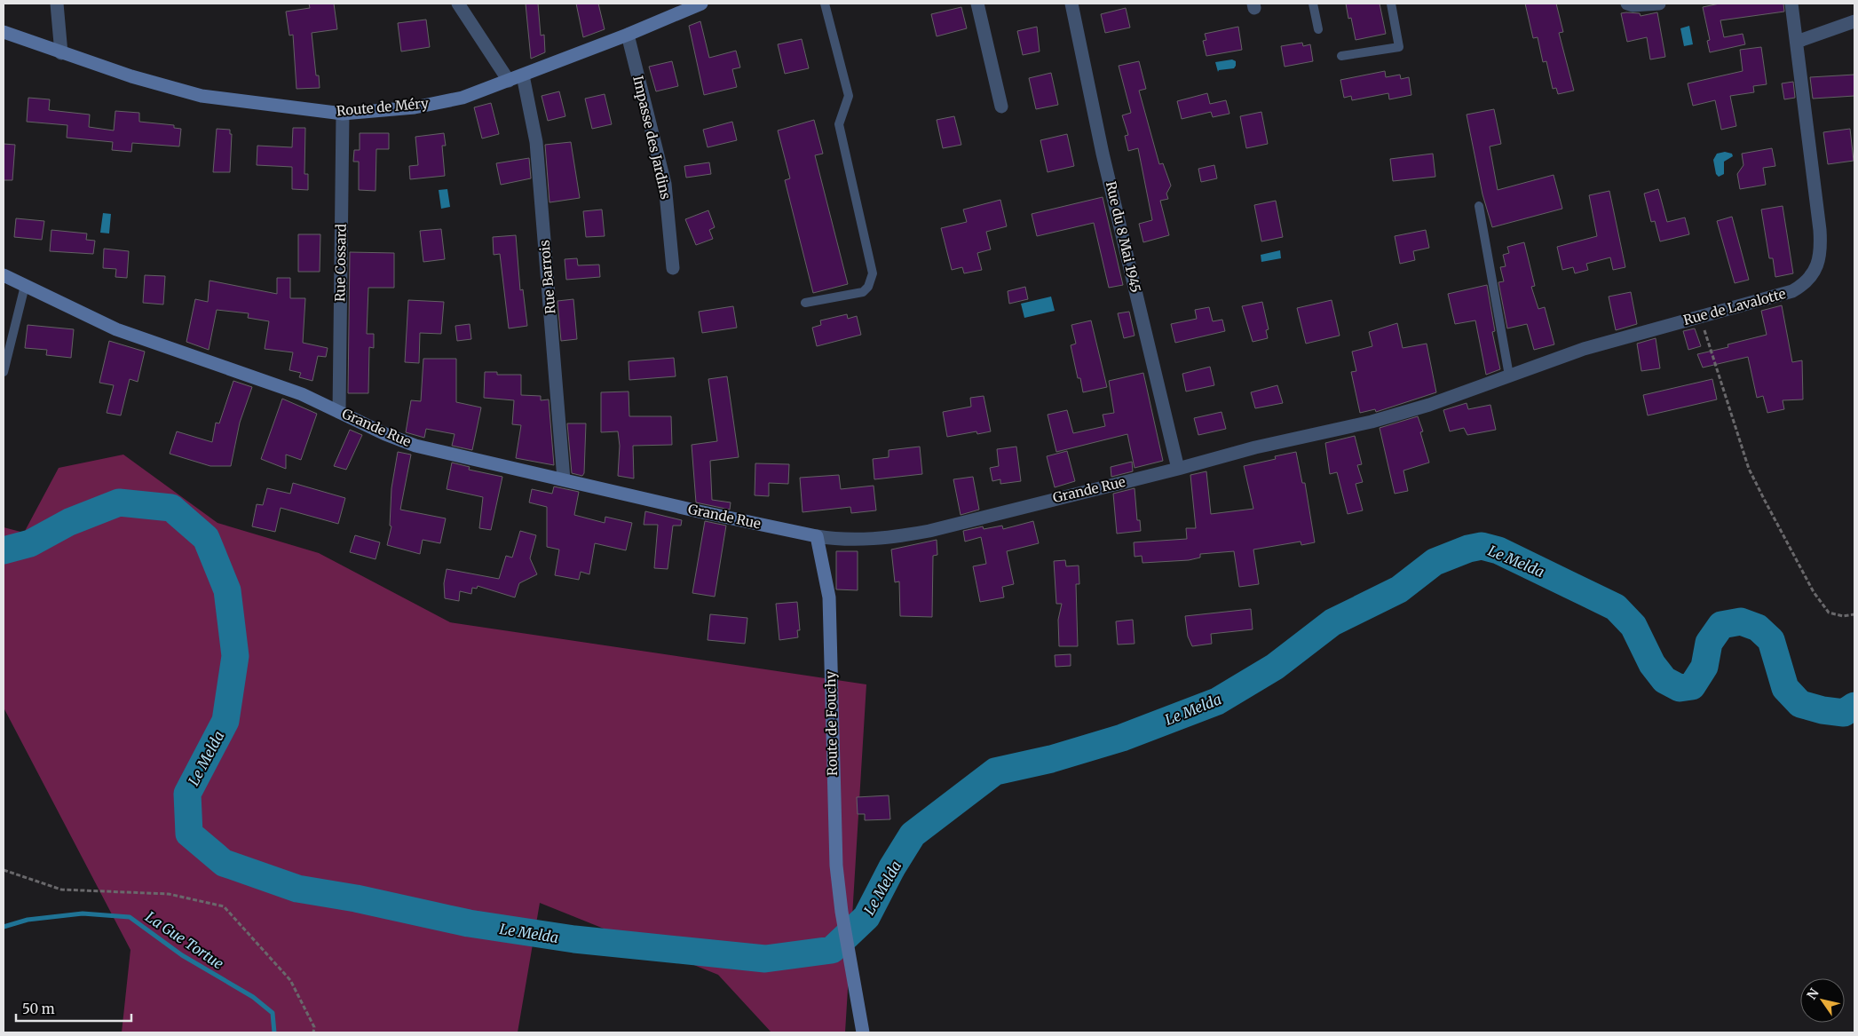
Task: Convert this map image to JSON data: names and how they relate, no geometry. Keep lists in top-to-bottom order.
{
  "streets": {
    "street": [
      "Route de Méry",
      "Impasse des Jardins",
      "Rue du 8 Mai 1945",
      "Rue Cossard",
      "Rue Barrois",
      "Rue de Lavalotte",
      "Grande Rue",
      "Route de Fouchy"
    ]
  },
  "crossings": [
    ["Route de Méry", "Impasse des Jardins"],
    ["Route de Méry", "Rue Cossard"],
    ["Route de Méry", "Rue Barrois"],
    ["Rue du 8 Mai 1945", "Grande Rue"],
    ["Rue Cossard", "Grande Rue"],
    ["Rue Barrois", "Grande Rue"],
    ["Rue de Lavalotte", "Grande Rue"],
    ["Grande Rue", "Route de Fouchy"]
  ],
  "water": ["Le Melda", "La Gue Tortue"],
  "scale_bar": "50 m",
  "north": "top left"
}
